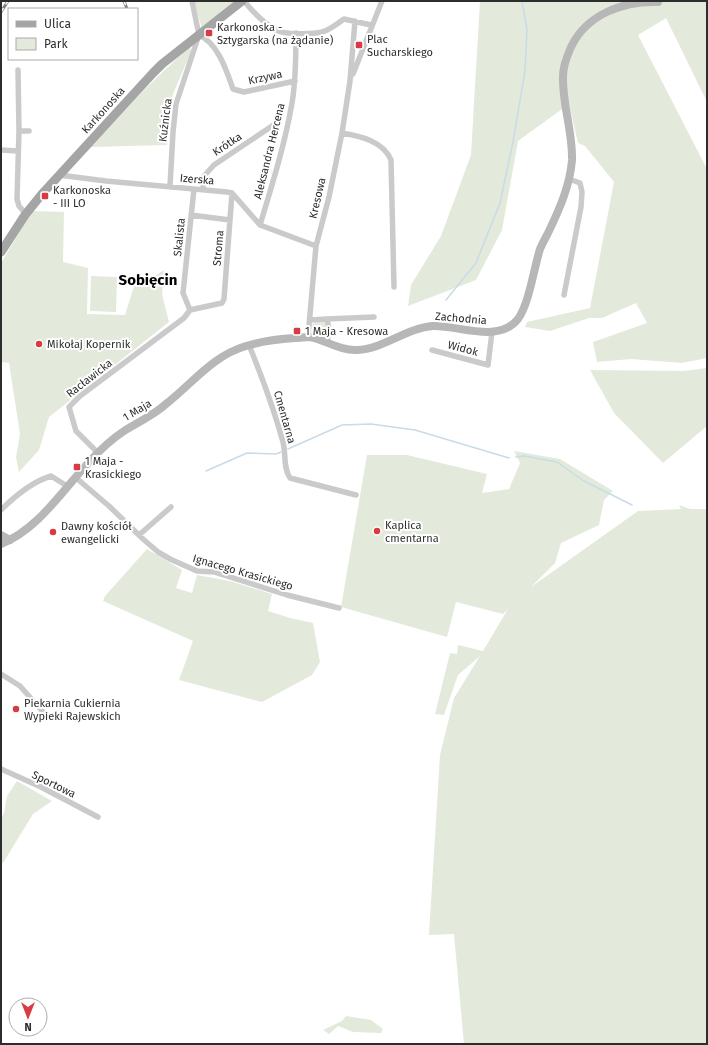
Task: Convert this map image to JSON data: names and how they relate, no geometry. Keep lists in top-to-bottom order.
{
  "streets": {
    "main road": ["Karkonoska"],
    "street": [
      "Krzywa",
      "Kuźnicka",
      "Krótka",
      "Aleksandra Hercena",
      "Izerska",
      "Kresowa",
      "Skalista",
      "Stroma",
      "Zachodnia",
      "Widok",
      "Racławicka",
      "1 Maja",
      "Cmentarna",
      "Ignacego Krasickiego",
      "Sportowa"
    ]
  },
  "crossings": [
    ["Krzywa", "Karkonoska"],
    ["Krzywa", "Kuźnicka"],
    ["Krzywa", "Aleksandra Hercena"],
    ["Karkonoska", "Kuźnicka"],
    ["Karkonoska", "Izerska"],
    ["Kuźnicka", "Izerska"],
    ["Krótka", "Izerska"],
    ["Izerska", "Skalista"],
    ["Izerska", "Stroma"],
    ["Kresowa", "Zachodnia"],
    ["Kresowa", "1 Maja"],
    ["Skalista", "Stroma"],
    ["Skalista", "Racławicka"],
    ["Stroma", "Racławicka"],
    ["Zachodnia", "Widok"],
    ["Zachodnia", "1 Maja"],
    ["Racławicka", "1 Maja"],
    ["1 Maja", "Cmentarna"],
    ["1 Maja", "Ignacego Krasickiego"]
  ],
  "districts": ["Sobięcin"],
  "places": {
    "transit": [
      "Karkonoska - Sztygarska (na żądanie)",
      "Plac Sucharskiego",
      "Karkonoska - III LO",
      "1 Maja - Kresowa",
      "1 Maja - Krasickiego"
    ],
    "other": [
      "Mikołaj Kopernik",
      "Kaplica cmentarna",
      "Dawny kościół ewangelicki",
      "Piekarnia Cukiernia Wypieki Rajewskich"
    ]
  },
  "legend": ["Ulica", "Park"],
  "north": "bottom"
}
